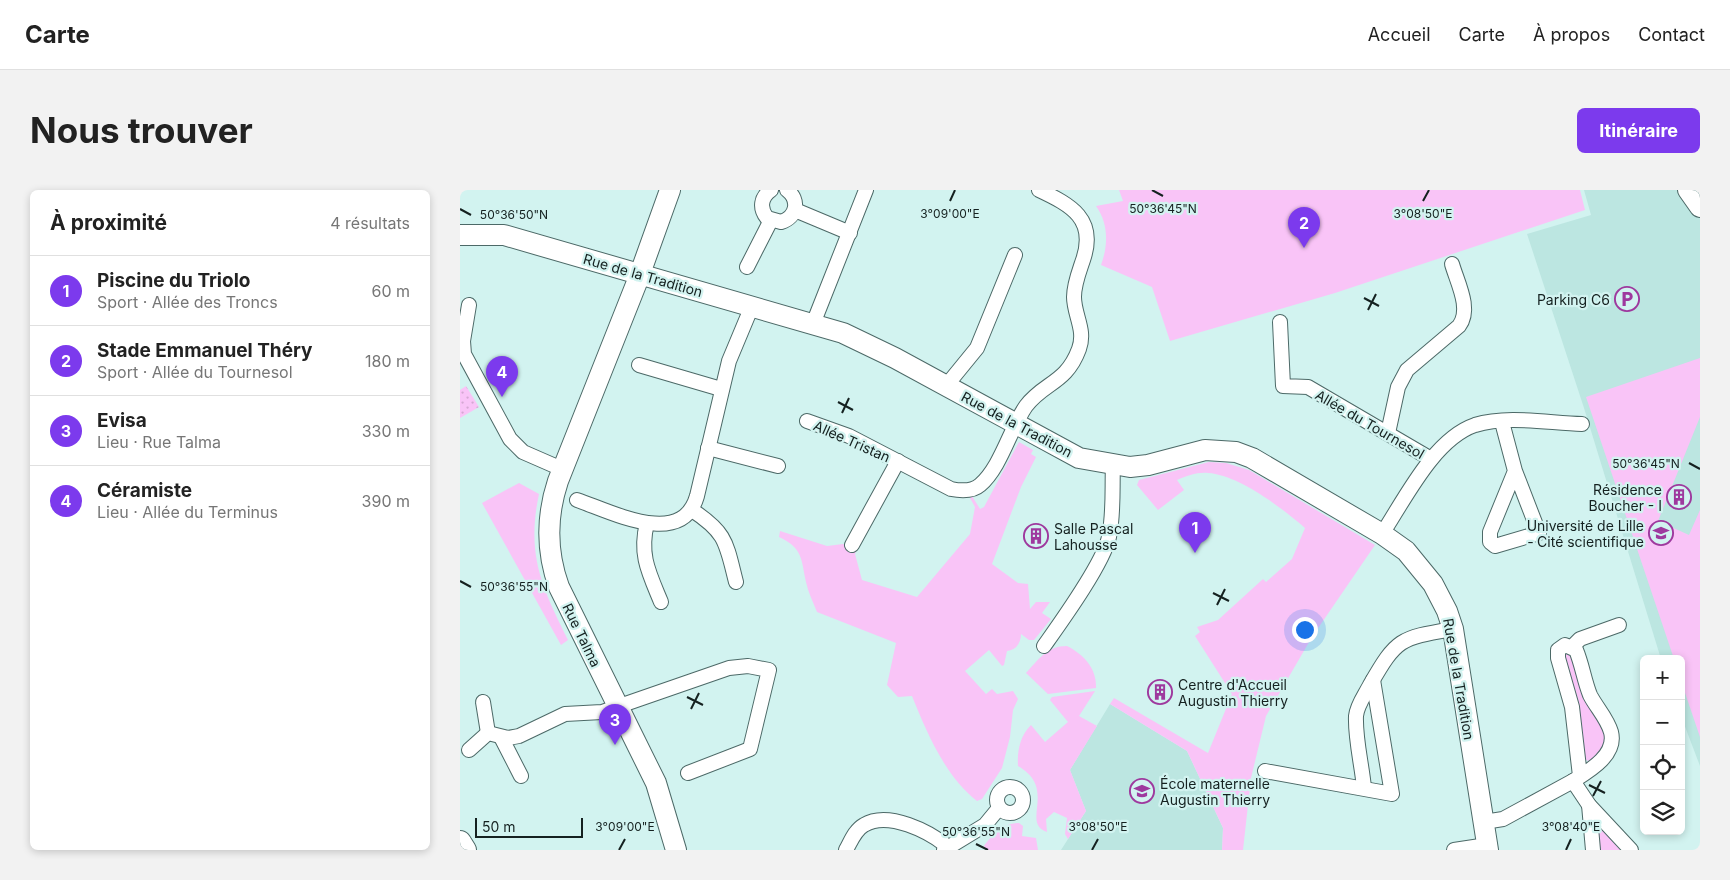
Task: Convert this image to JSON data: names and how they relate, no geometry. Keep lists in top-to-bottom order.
{
  "streets": {
    "street": [
      "Rue de la Tradition",
      "Allée du Tournesol",
      "Allée Tristan",
      "Rue Talma"
    ]
  },
  "crossings": [
    ["Rue de la Tradition", "Allée Tristan"],
    ["Rue de la Tradition", "Rue Talma"]
  ],
  "places": {
    "parking": ["Parking C6"],
    "building": ["Résidence Boucher - I", "Salle Pascal Lahousse", "Centre d'Accueil Augustin Thierry"],
    "school or university": ["Université de Lille ‐ Cité scientifique", "École maternelle Augustin Thierry"]
  },
  "scale_bar": "50 m",
  "page": {
    "header": "Carte",
    "nav": [
      "Accueil",
      "Carte",
      "À propos",
      "Contact"
    ],
    "buttons": "Itinéraire",
    "title": "Nous trouver",
    "heading": ["À proximité", "4 résultats"],
    "pins": [
      "2",
      "4",
      "1",
      "3"
    ],
    "list": [
      {
        "mark": "1",
        "name": "Piscine du Triolo",
        "note": "Sport · Allée des Troncs",
        "value": "60 m"
      },
      {
        "mark": "2",
        "name": "Stade Emmanuel Théry",
        "note": "Sport · Allée du Tournesol",
        "value": "180 m"
      },
      {
        "mark": "3",
        "name": "Evisa",
        "note": "Lieu · Rue Talma",
        "value": "330 m"
      },
      {
        "mark": "4",
        "name": "Céramiste",
        "note": "Lieu · Allée du Terminus",
        "value": "390 m"
      }
    ],
    "map_buttons": ["+", "−"],
    "scale": "50 m"
  },
  "coordinates": [
    "50°36'45\"N",
    "3°09'00\"E",
    "3°08'50\"E",
    "50°36'50\"N",
    "50°36'55\"N",
    "3°08'40\"E"
  ]
}
